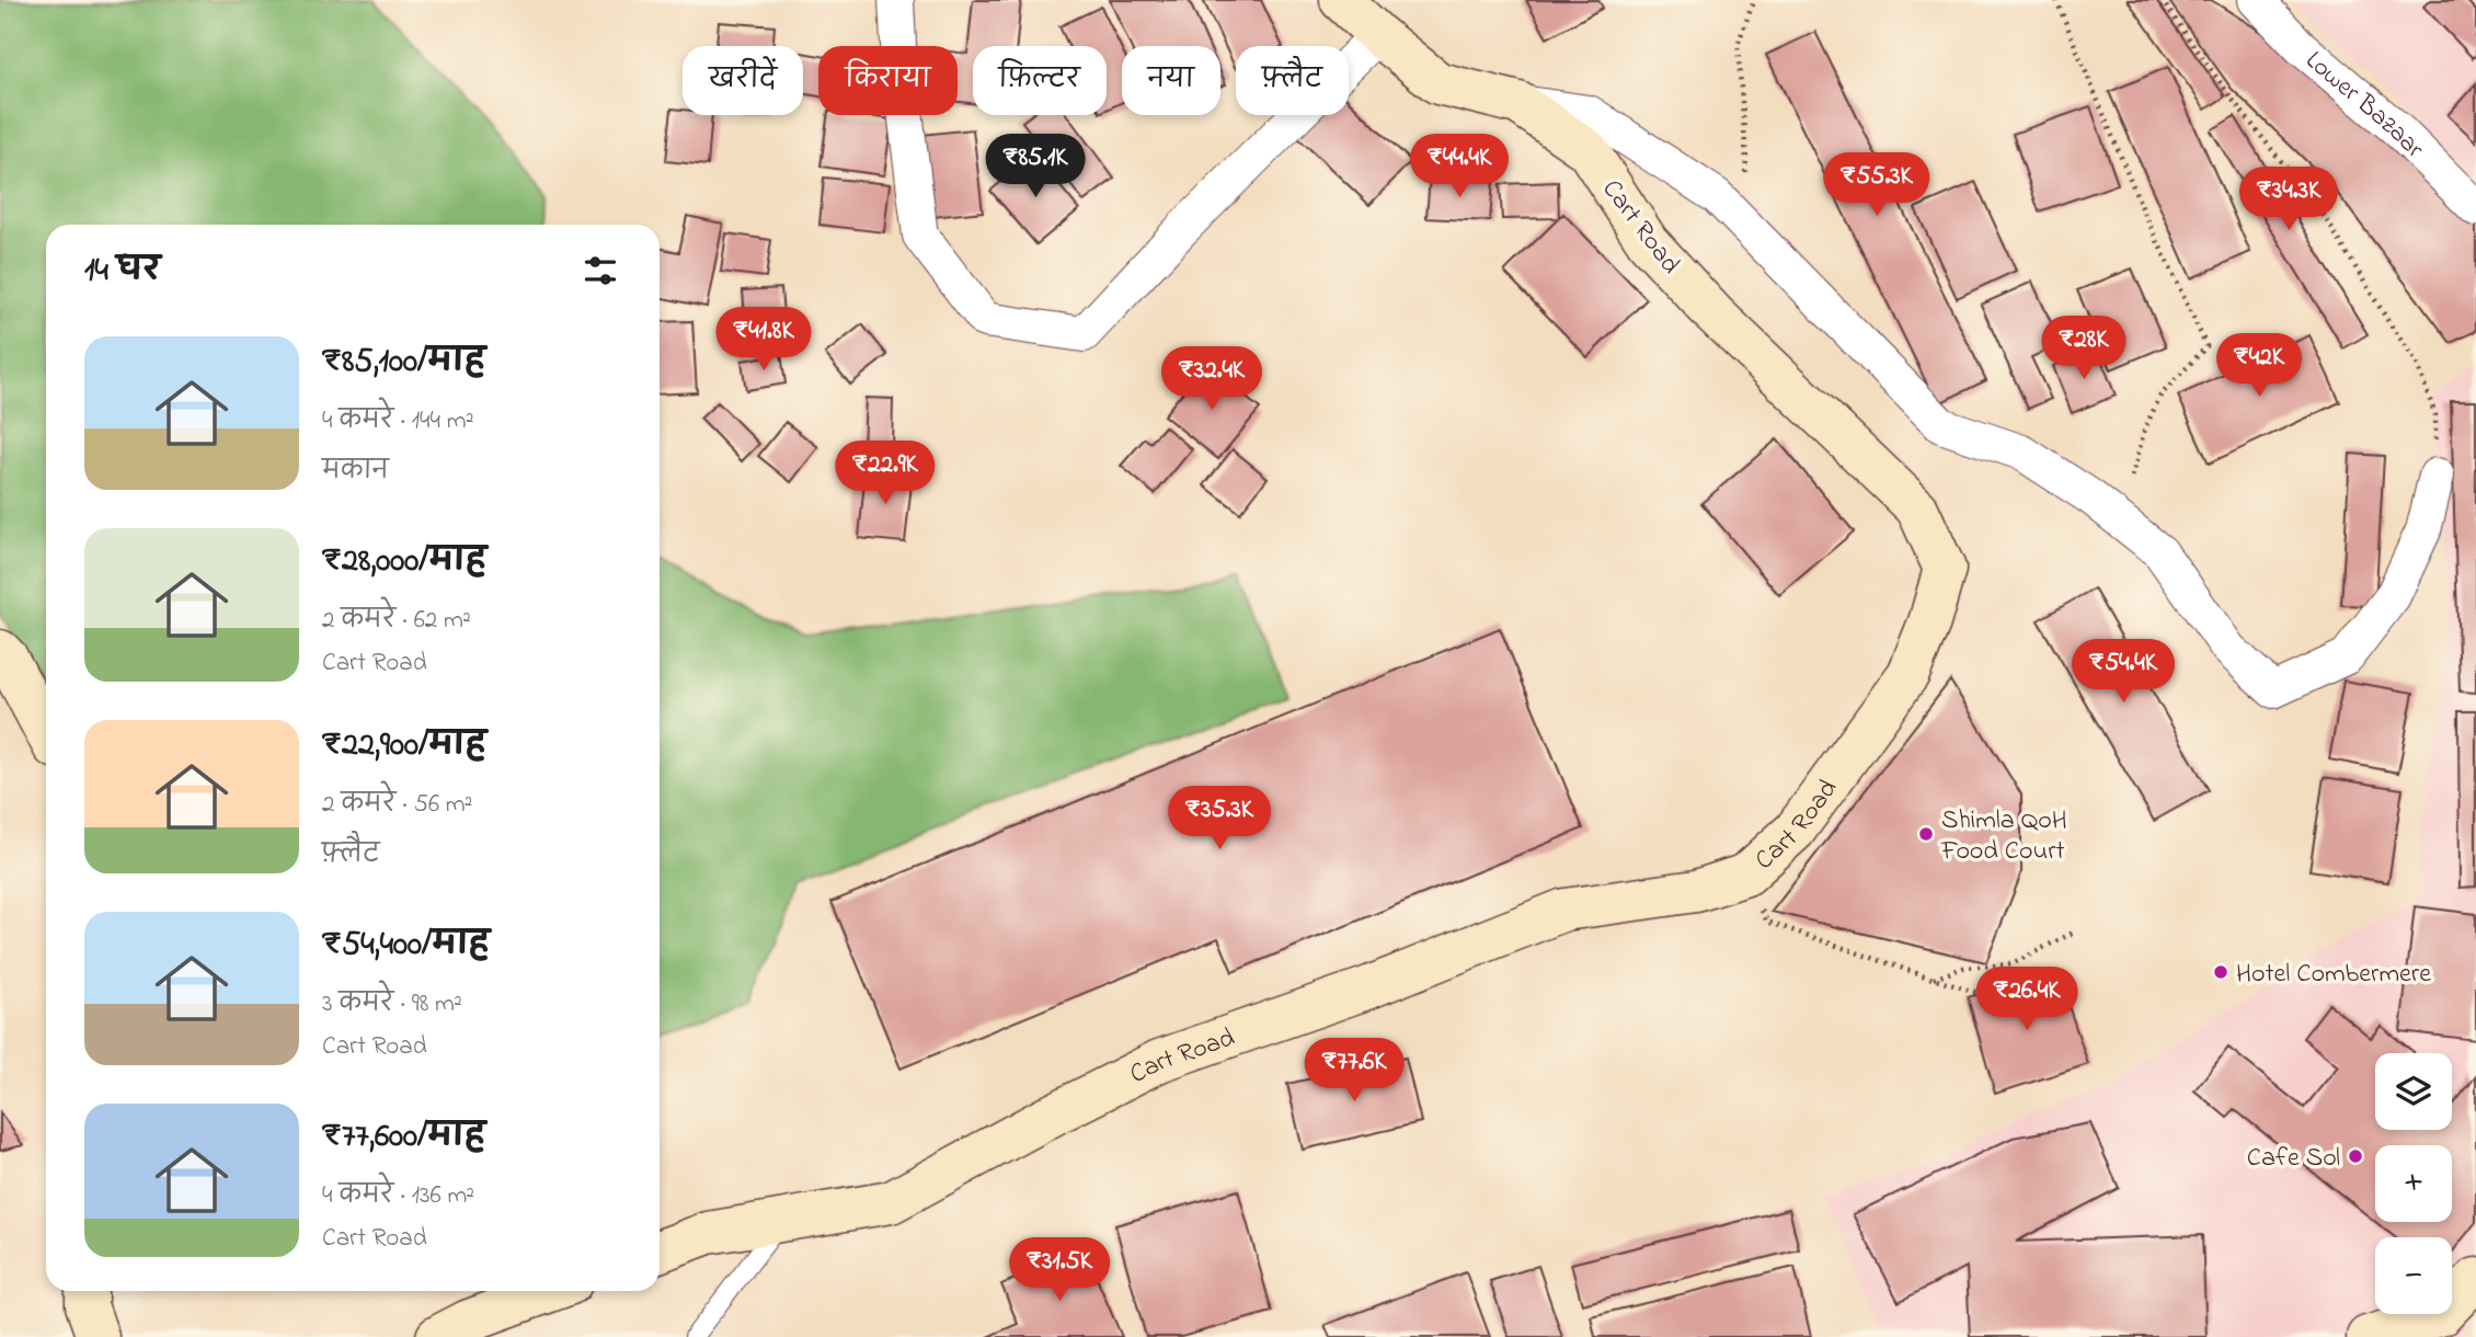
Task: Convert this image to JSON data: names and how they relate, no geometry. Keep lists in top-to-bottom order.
{
  "streets": {
    "main road": ["Cart Road"],
    "street": ["Lower Bazaar"]
  },
  "places": ["Shimla QoH Food Court", "Hotel Combermere", "Cafe Sol"],
  "page": {
    "chip": [
      "खरीदें",
      "किराया",
      "फ़िल्टर",
      "नया",
      "फ़्लैट"
    ],
    "price": [
      "₹85.1K",
      "₹44.4K",
      "₹55.3K",
      "₹34.3K",
      "₹41.8K",
      "₹28K",
      "₹42K",
      "₹32.4K",
      "₹22.9K",
      "₹54.4K",
      "₹35.3K",
      "₹26.4K",
      "₹77.6K",
      "₹31.5K"
    ],
    "heading": "14 घर",
    "list": [
      {
        "name": "₹85,100/माह",
        "note": "4 कमरे · 144 m² · मकान"
      },
      {
        "name": "₹28,000/माह",
        "note": "2 कमरे · 62 m² · Cart Road"
      },
      {
        "name": "₹22,900/माह",
        "note": "2 कमरे · 56 m² · फ़्लैट"
      },
      {
        "name": "₹54,400/माह",
        "note": "3 कमरे · 98 m² · Cart Road"
      },
      {
        "name": "₹77,600/माह",
        "note": "4 कमरे · 136 m² · Cart Road"
      }
    ],
    "map_buttons": ["+", "−"]
  }
}
